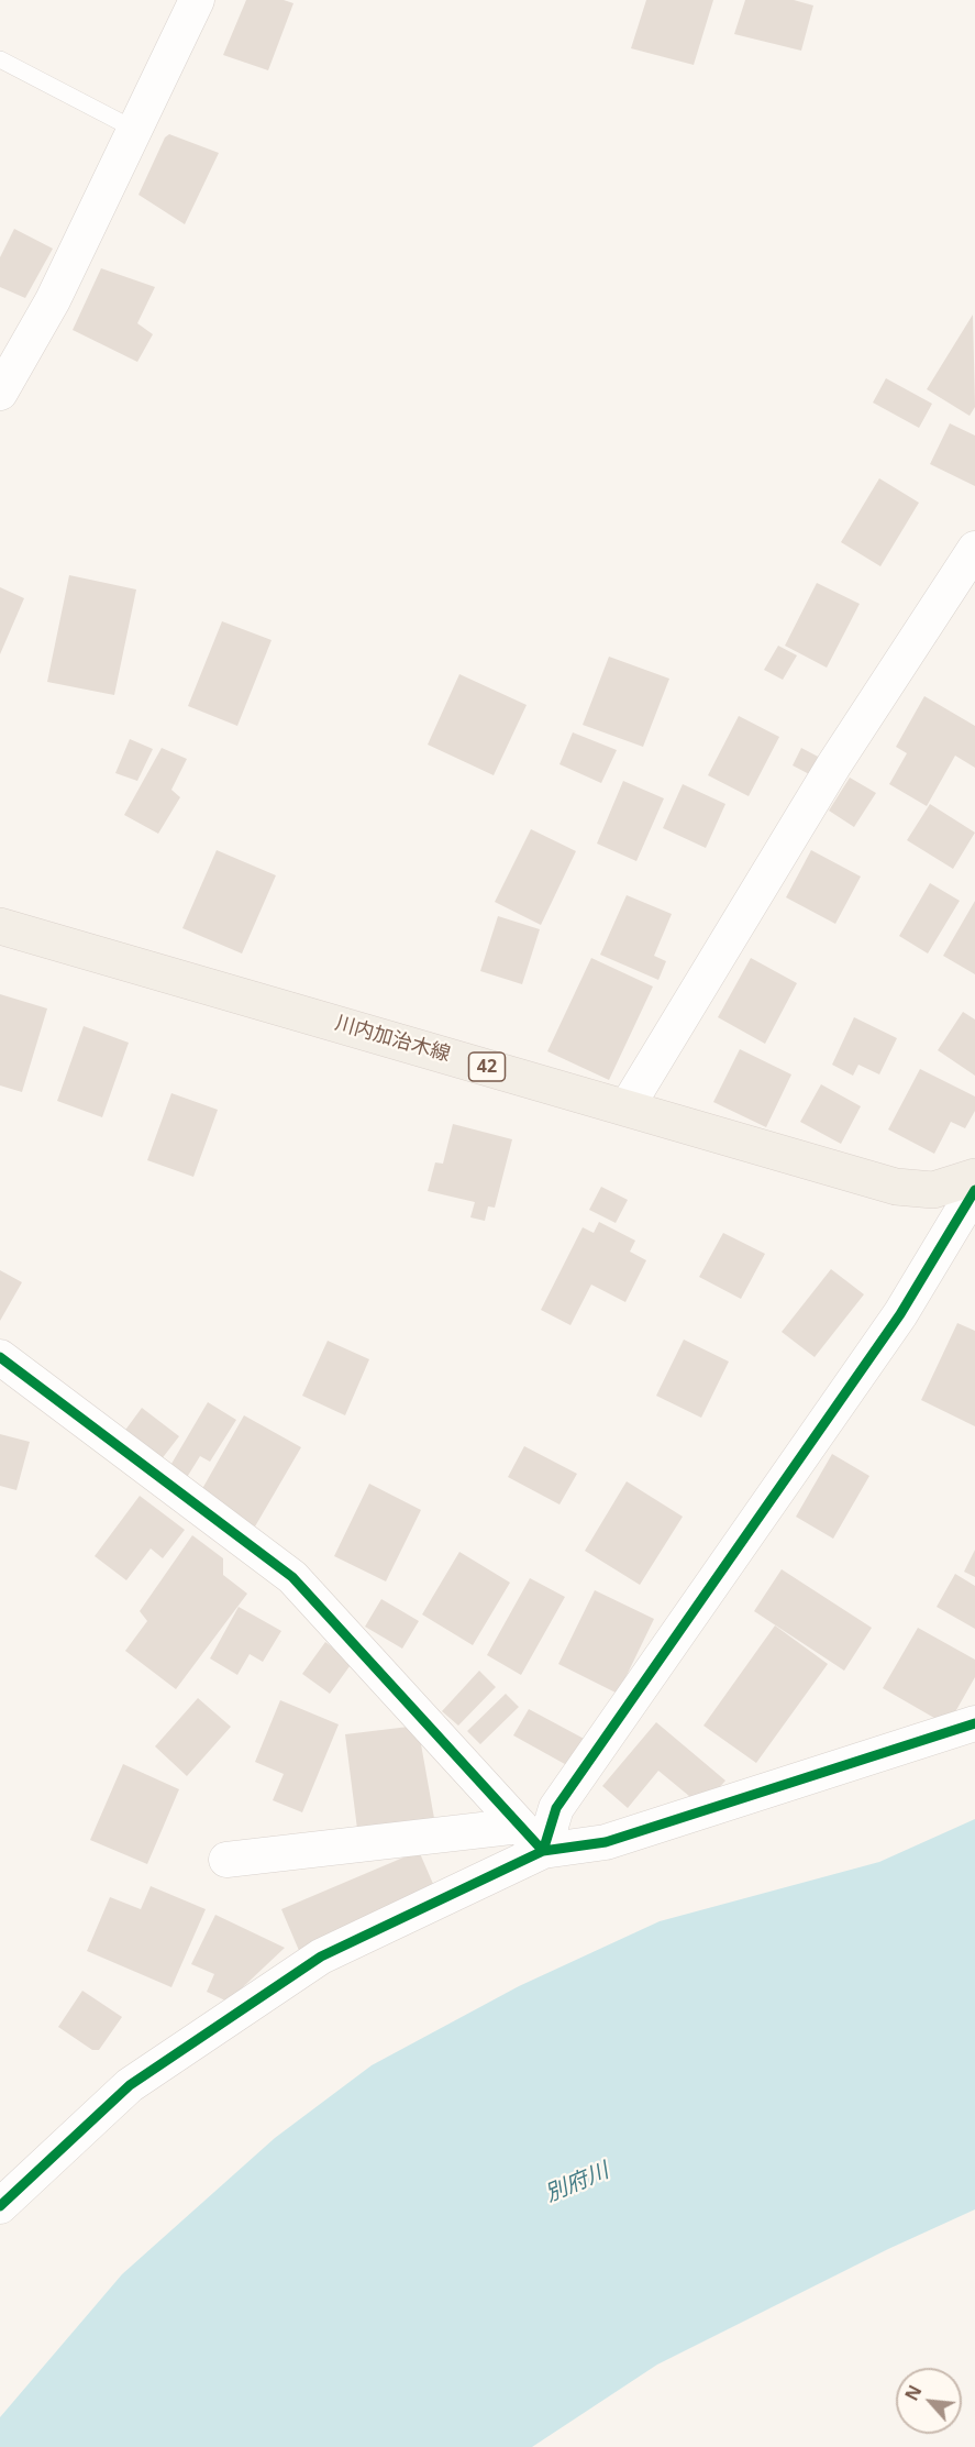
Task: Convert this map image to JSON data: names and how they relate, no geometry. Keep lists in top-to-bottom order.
{
  "streets": {
    "main road": ["川内加治木線", "42"]
  },
  "water": ["別府川"],
  "north": "top left"
}
